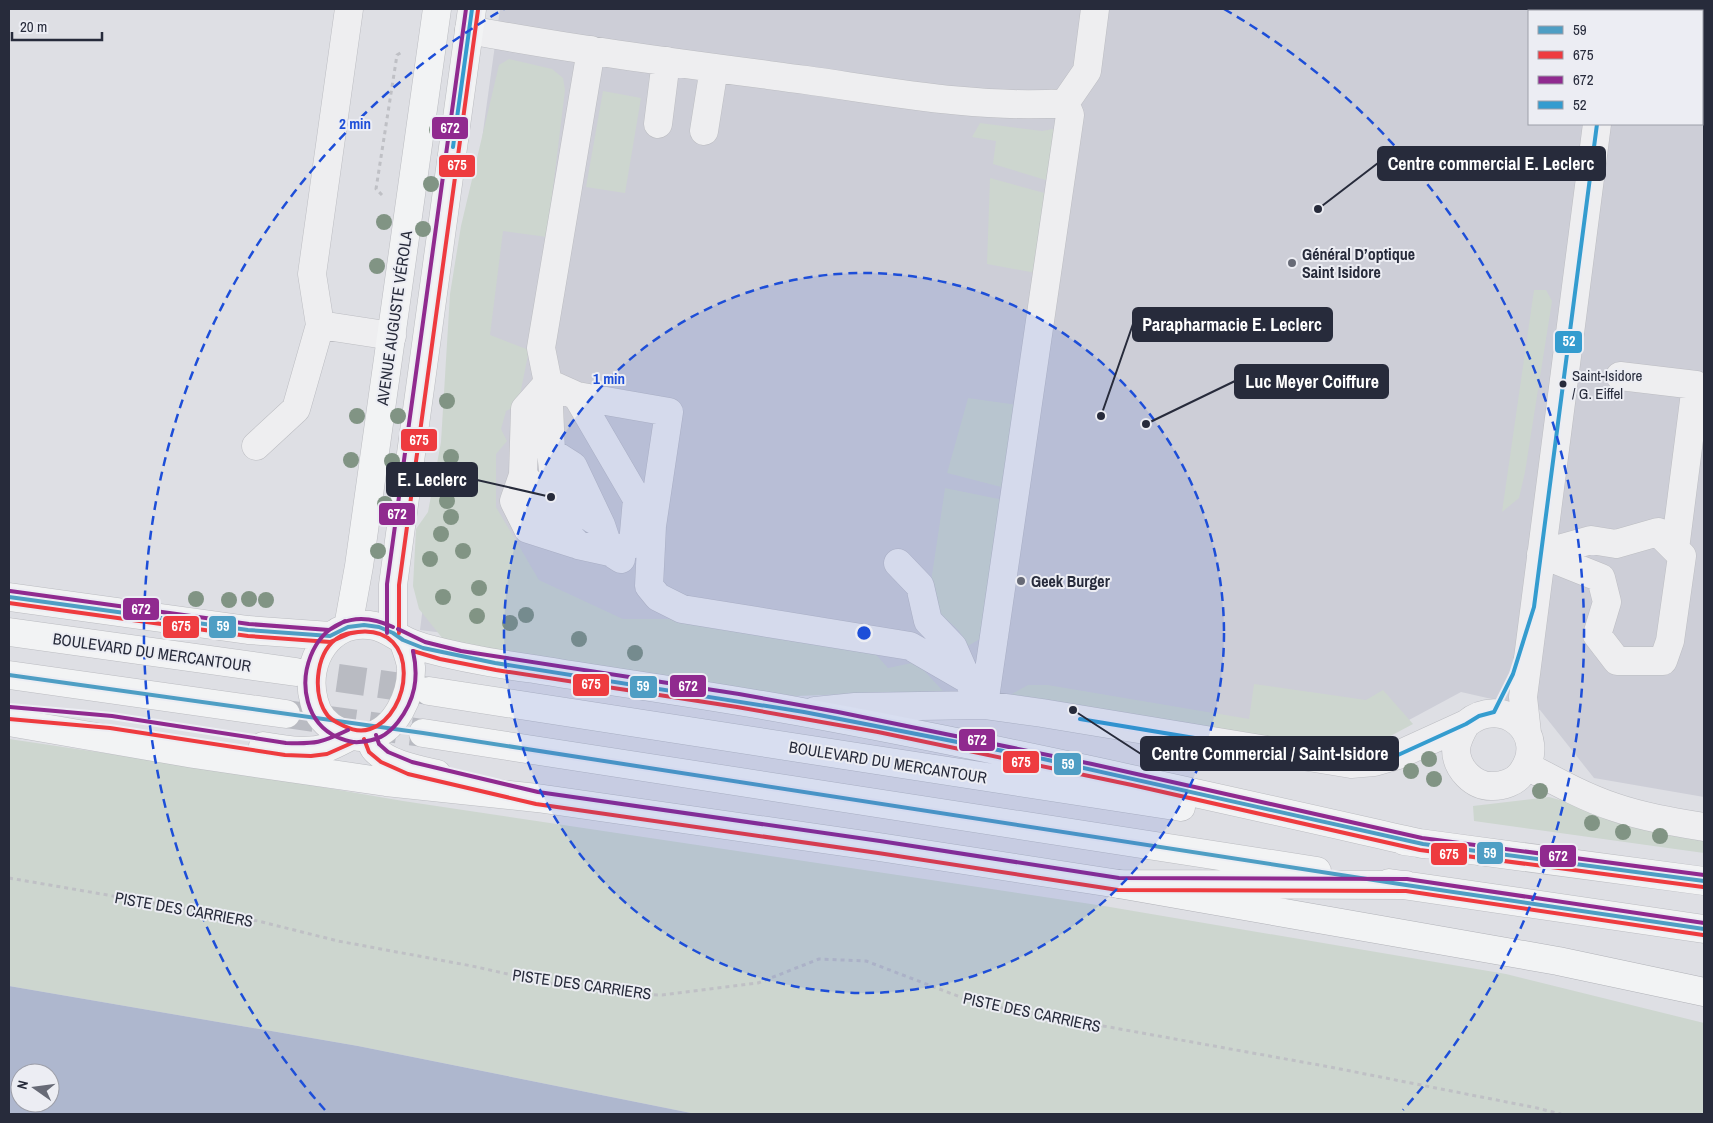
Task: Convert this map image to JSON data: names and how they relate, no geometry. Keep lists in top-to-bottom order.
{
  "streets": {
    "main road": ["AVENUE AUGUSTE VÉROLA", "BOULEVARD DU MERCANTOUR"],
    "path": ["PISTE DES CARRIERS"]
  },
  "places": [
    "Centre commercial E. Leclerc",
    "Général D’optique Saint Isidore",
    "Saint-Isidore / G. Eiffel",
    "Parapharmacie E. Leclerc",
    "Luc Meyer Coiffure",
    "E. Leclerc",
    "Geek Burger",
    "Centre Commercial / Saint-Isidore"
  ],
  "lines": [
    "transit line 672",
    "transit line 52",
    "transit line 675",
    "transit line 59"
  ],
  "legend": [
    "59",
    "675",
    "672",
    "52"
  ],
  "scale_bar": "20 m",
  "north": "left",
  "rings": ["2 min", "1 min"]
}
